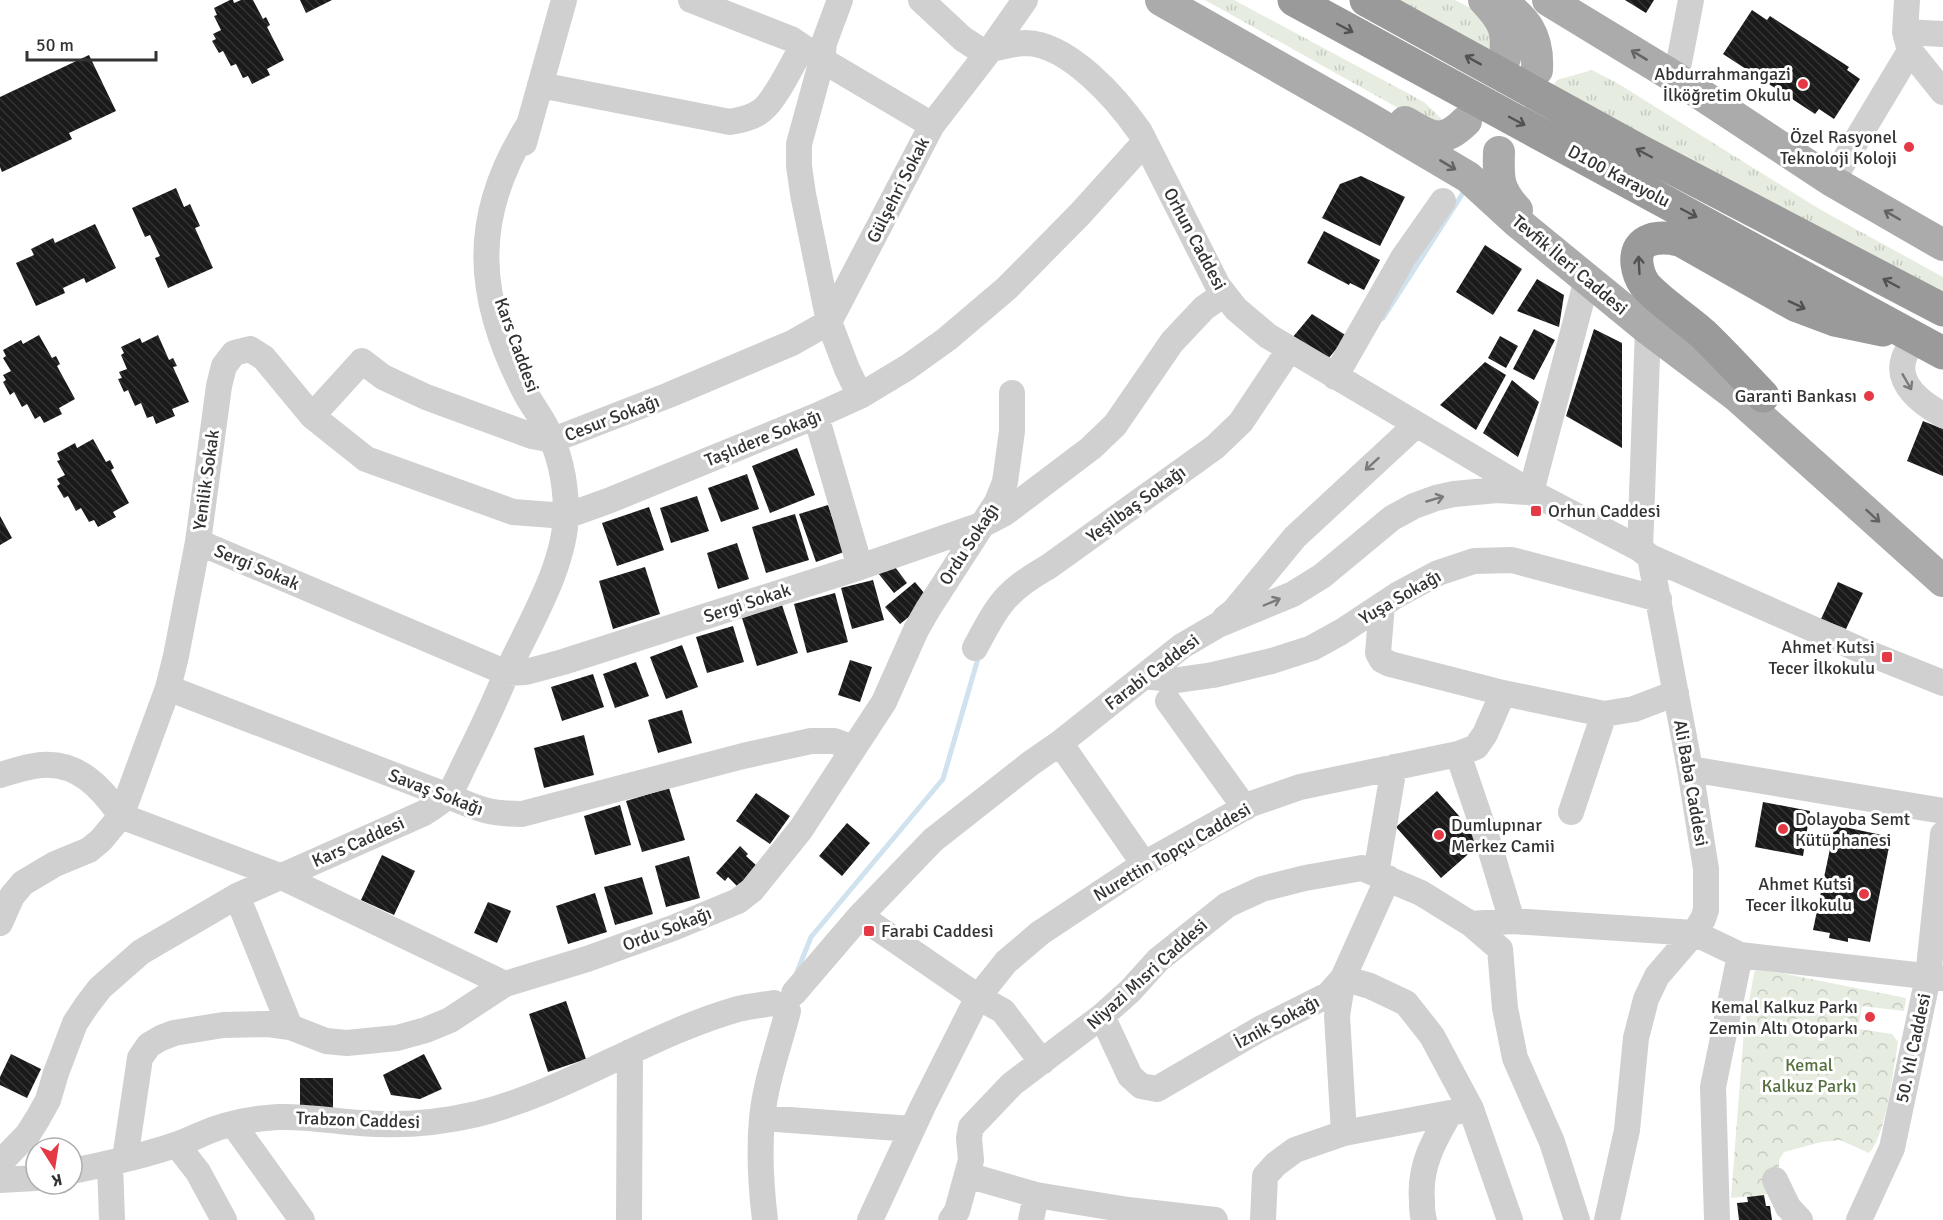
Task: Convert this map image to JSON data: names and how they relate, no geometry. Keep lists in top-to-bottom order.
{
  "streets": {
    "highway": ["D100 Karayolu"],
    "main road": ["Tevfik İleri Caddesi"],
    "street": [
      "Gülşehri Sokak",
      "Orhun Caddesi",
      "Kars Caddesi",
      "Cesur Sokağı",
      "Taşlıdere Sokağı",
      "Yenilik Sokak",
      "Yeşilbaş Sokağı",
      "Ordu Sokağı",
      "Sergi Sokak",
      "Yuşa Sokağı",
      "Farabi Caddesi",
      "Ali Baba Caddesi",
      "Savaş Sokağı",
      "Nurettin Topçu Caddesi",
      "Niyazi Mısri Caddesi",
      "İznik Sokağı",
      "50. Yıl Caddesi",
      "Trabzon Caddesi"
    ]
  },
  "crossings": [
    ["Gülşehri Sokak", "Orhun Caddesi"],
    ["Gülşehri Sokak", "Cesur Sokağı"],
    ["Orhun Caddesi", "Taşlıdere Sokağı"],
    ["Orhun Caddesi", "Yeşilbaş Sokağı"],
    ["Orhun Caddesi", "Sergi Sokak"],
    ["Orhun Caddesi", "Farabi Caddesi"],
    ["Tevfik İleri Caddesi", "Ali Baba Caddesi"],
    ["Kars Caddesi", "Cesur Sokağı"],
    ["Kars Caddesi", "Taşlıdere Sokağı"],
    ["Kars Caddesi", "Sergi Sokak"],
    ["Kars Caddesi", "Savaş Sokağı"],
    ["Cesur Sokağı", "Taşlıdere Sokağı"],
    ["Cesur Sokağı", "Yenilik Sokak"],
    ["Taşlıdere Sokağı", "Yenilik Sokak"],
    ["Yenilik Sokak", "Sergi Sokak"],
    ["Yenilik Sokak", "Savaş Sokağı"],
    ["Ordu Sokağı", "Sergi Sokak"],
    ["Ordu Sokağı", "Savaş Sokağı"],
    ["Ordu Sokağı", "Trabzon Caddesi"],
    ["Yuşa Sokağı", "Farabi Caddesi"],
    ["Yuşa Sokağı", "Ali Baba Caddesi"],
    ["Farabi Caddesi", "Ali Baba Caddesi"],
    ["Farabi Caddesi", "Trabzon Caddesi"],
    ["Niyazi Mısri Caddesi", "İznik Sokağı"]
  ],
  "parks": ["Kemal Kalkuz Parkı"],
  "places": {
    "other": [
      "Abdurrahmangazi İlköğretim Okulu",
      "Özel Rasyonel Teknoloji Koloji",
      "Garanti Bankası",
      "Dolayoba Semt Kütüphanesi",
      "Dumlupınar Merkez Camii",
      "Ahmet Kutsi Tecer İlkokulu",
      "Kemal Kalkuz Parkı Zemin Altı Otoparkı"
    ],
    "transit": ["Orhun Caddesi̇", "Ahmet Kutsi̇ Tecer İlkokulu", "Farabi̇ Caddesi̇"]
  },
  "scale_bar": "50 m",
  "north": "bottom"
}
